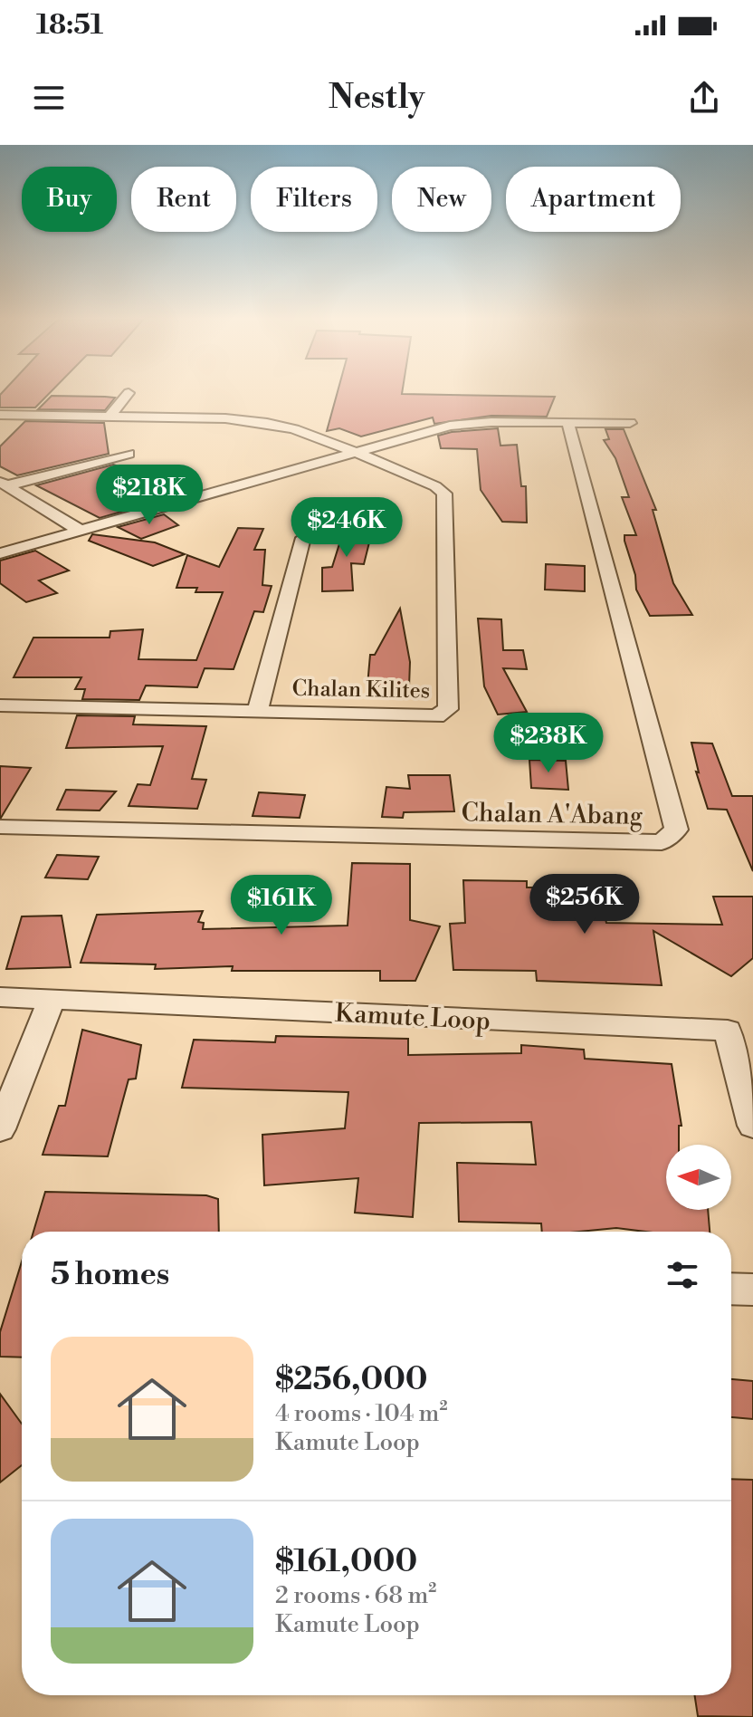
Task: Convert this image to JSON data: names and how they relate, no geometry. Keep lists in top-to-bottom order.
{
  "streets": {
    "street": ["Chalan Kilites", "Chalan A'Abang", "Kamute Loop"]
  },
  "north": "left",
  "page": {
    "status": "18:51",
    "header": "Nestly",
    "chip": [
      "Buy",
      "Rent",
      "Filters",
      "New",
      "Apartment"
    ],
    "price": [
      "$218K",
      "$246K",
      "$238K",
      "$256K",
      "$161K"
    ],
    "heading": "5 homes",
    "list": [
      {
        "name": "$256,000",
        "note": "4 rooms · 104 m² · Kamute Loop"
      },
      {
        "name": "$161,000",
        "note": "2 rooms · 68 m² · Kamute Loop"
      }
    ]
  }
}
